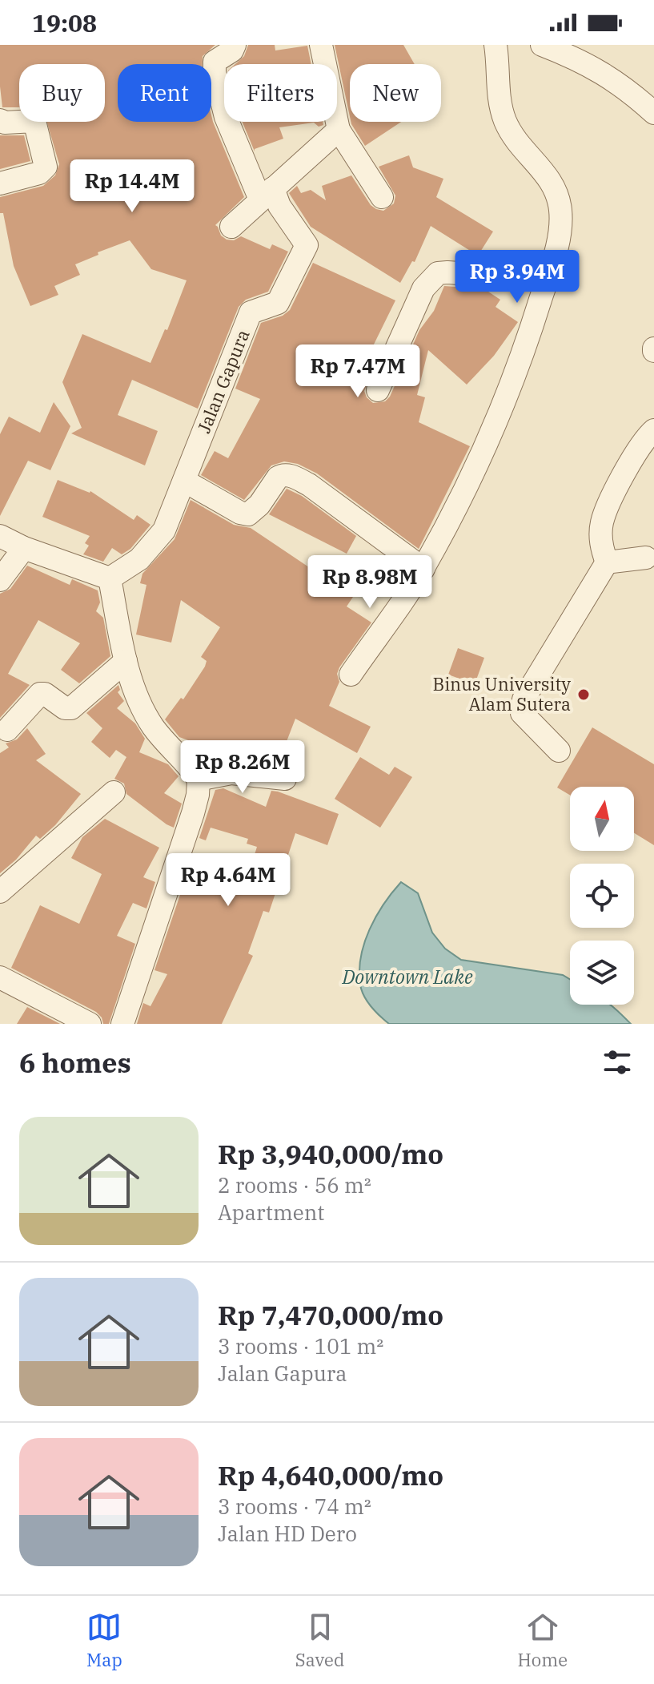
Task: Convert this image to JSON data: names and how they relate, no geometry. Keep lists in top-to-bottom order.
{
  "streets": {
    "street": ["Jalan Gapura"]
  },
  "water": ["Downtown Lake"],
  "places": ["Binus University Alam Sutera"],
  "north": "top",
  "page": {
    "status": "19:08",
    "chip": [
      "Buy",
      "Rent",
      "Filters",
      "New"
    ],
    "price": [
      "Rp 14.4M",
      "Rp 3.94M",
      "Rp 7.47M",
      "Rp 8.98M",
      "Rp 8.26M",
      "Rp 4.64M"
    ],
    "heading": "6 homes",
    "list": [
      {
        "name": "Rp 3,940,000/mo",
        "note": "2 rooms · 56 m² · Apartment"
      },
      {
        "name": "Rp 7,470,000/mo",
        "note": "3 rooms · 101 m² · Jalan Gapura"
      },
      {
        "name": "Rp 4,640,000/mo",
        "note": "3 rooms · 74 m² · Jalan HD Dero"
      }
    ],
    "tabs": ["Map", "Saved", "Home"]
  }
}
